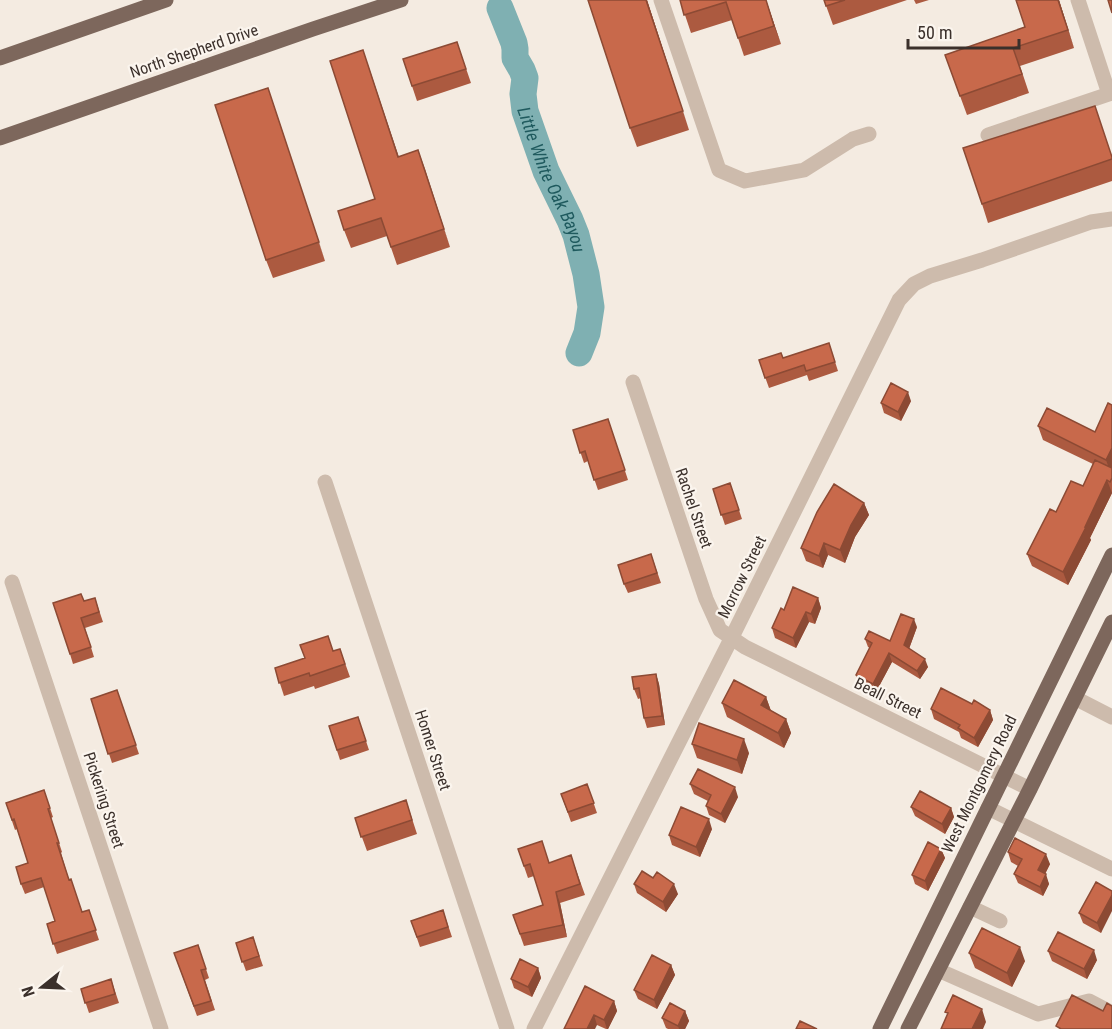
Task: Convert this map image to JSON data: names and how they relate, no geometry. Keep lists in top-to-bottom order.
{
  "streets": {
    "main road": ["North Shepherd Drive", "West Montgomery Road"],
    "street": [
      "Rachel Street",
      "Morrow Street",
      "Beall Street",
      "Homer Street",
      "Pickering Street"
    ]
  },
  "crossings": [
    ["Rachel Street", "Morrow Street"],
    ["Rachel Street", "Beall Street"],
    ["Morrow Street", "Beall Street"],
    ["Beall Street", "West Montgomery Road"]
  ],
  "water": ["Little White Oak Bayou"],
  "scale_bar": "50 m",
  "north": "left"
}
